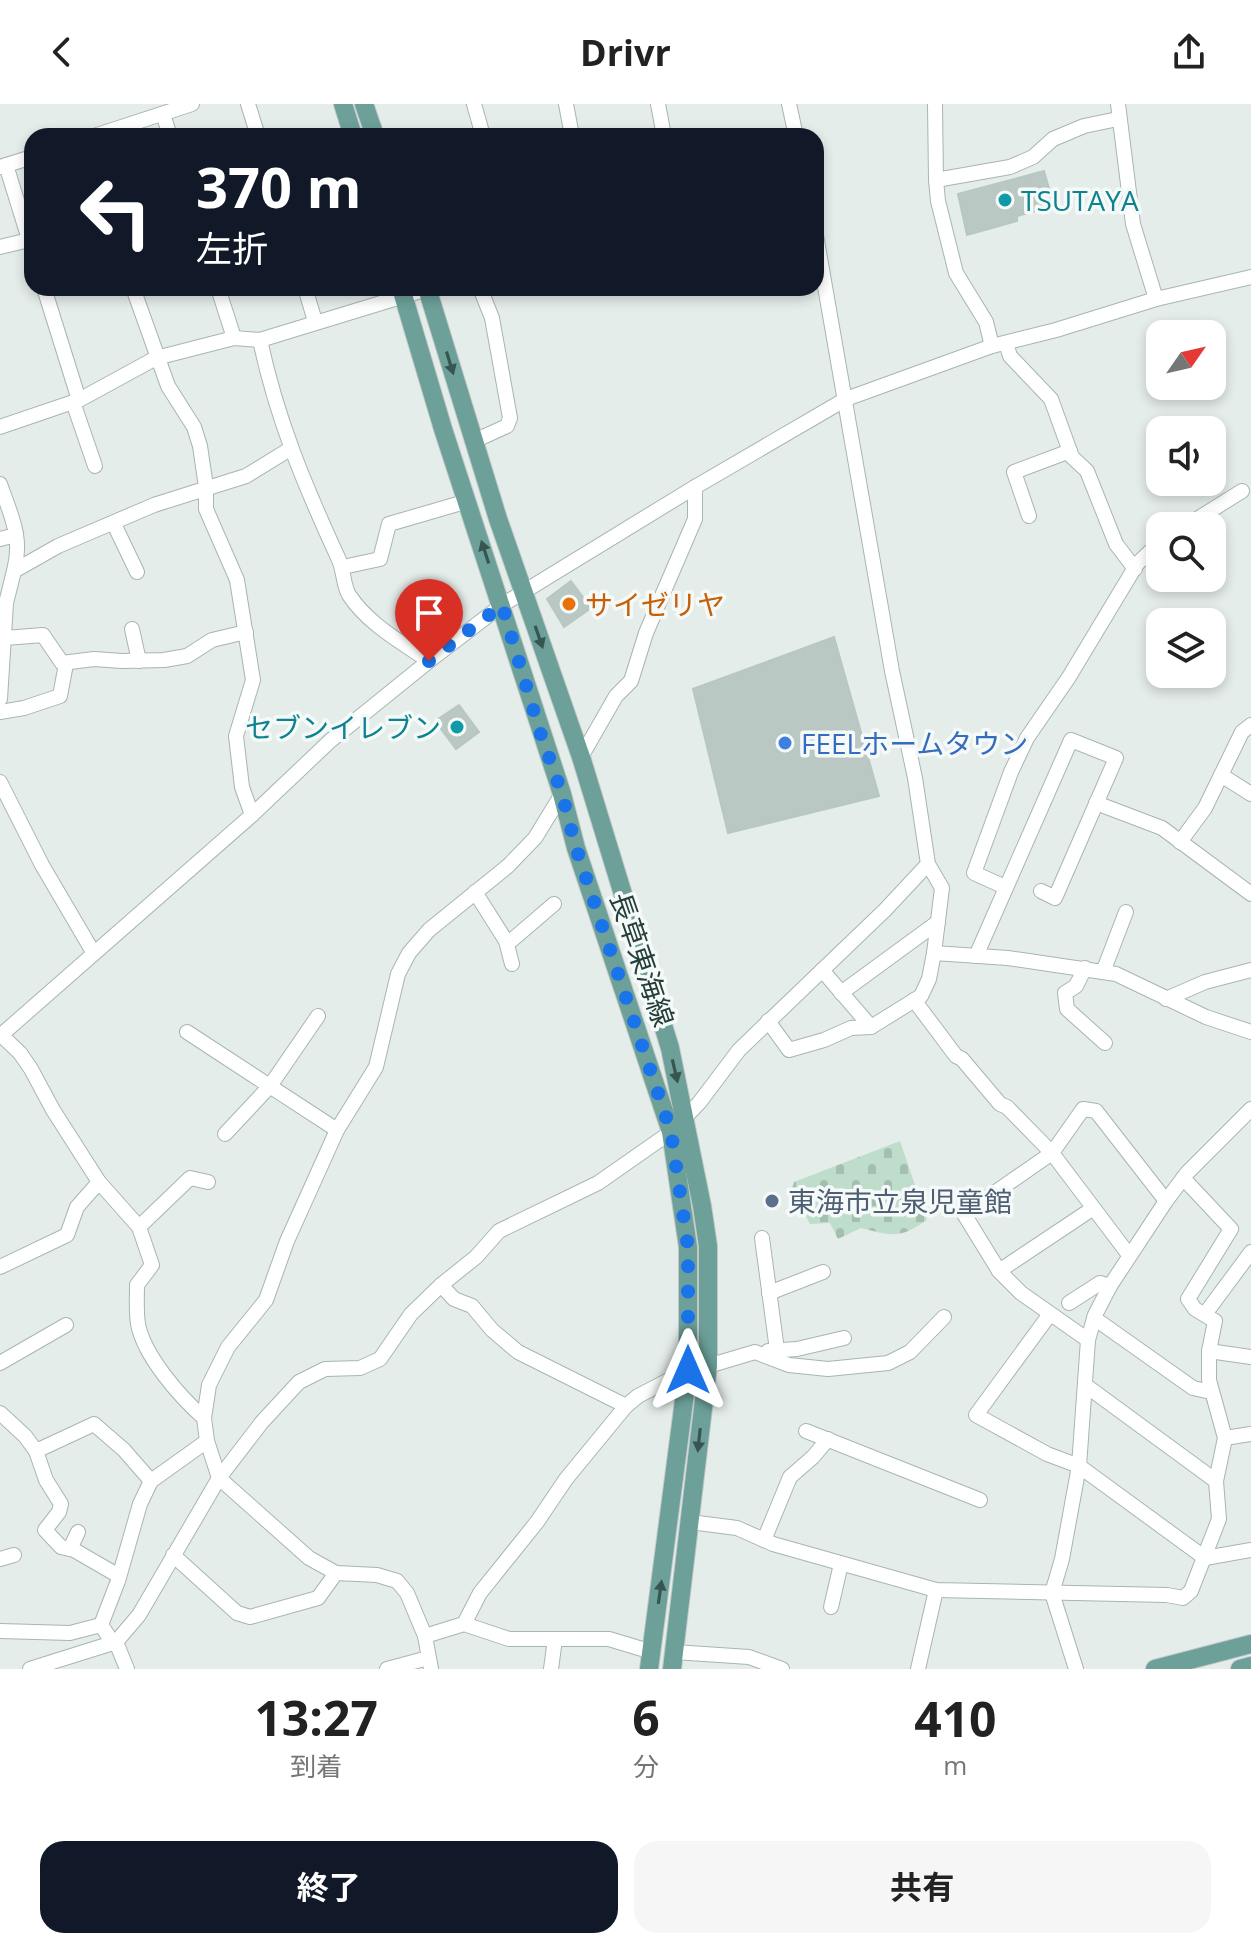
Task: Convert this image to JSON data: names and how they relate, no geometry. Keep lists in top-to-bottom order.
{
  "streets": {
    "main road": ["長草東海線"]
  },
  "places": [
    "TSUTAYA",
    "サイゼリヤ",
    "セブンイレブン",
    "FEELホームタウン",
    "東海市立泉児童館"
  ],
  "north": "top right",
  "page": {
    "header": "Drivr",
    "turn": ["370 m", "左折"],
    "eta": [
      "13:27",
      "到着",
      "6",
      "分",
      "410",
      "m"
    ],
    "buttons": ["終了", "共有"]
  }
}
